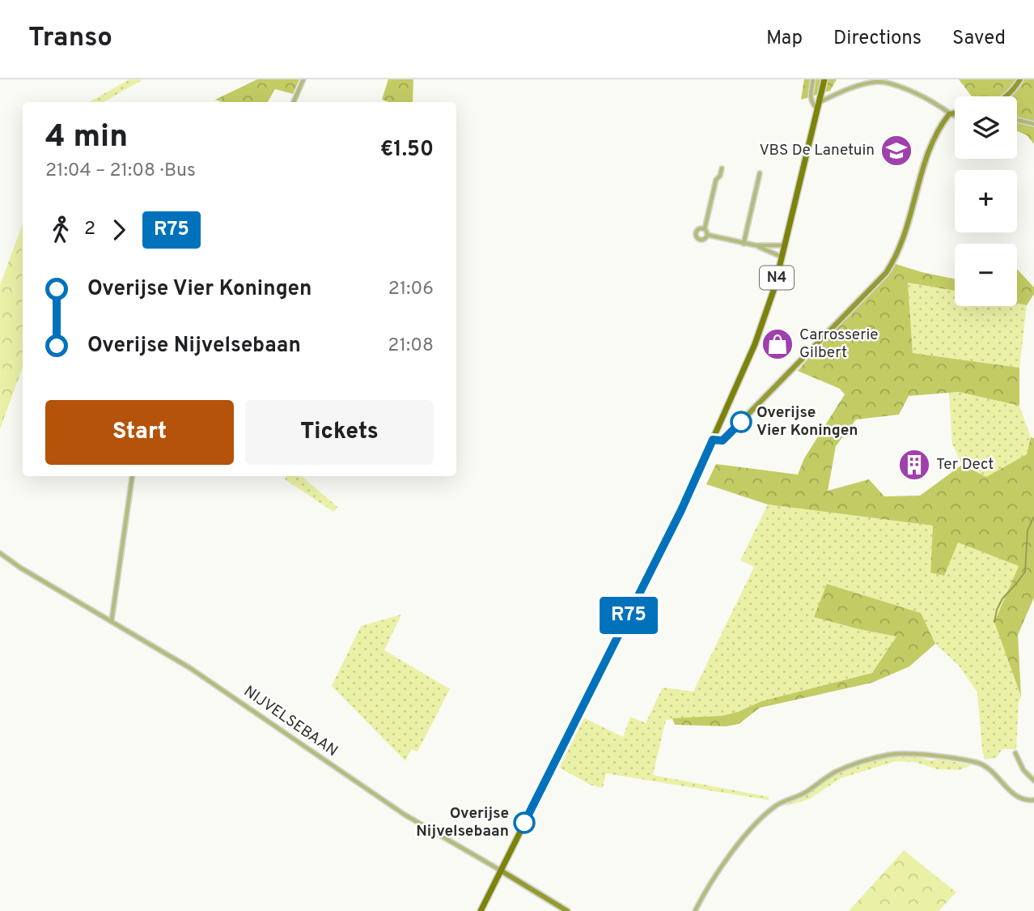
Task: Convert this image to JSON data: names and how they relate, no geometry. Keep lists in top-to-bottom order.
{
  "streets": {
    "main road": ["N4"],
    "street": ["NIJVELSEBAAN"]
  },
  "crossings": [
    ["N4", "NIJVELSEBAAN"]
  ],
  "places": {
    "school or university": ["VBS De Lanetuin"],
    "shop": ["Carrosserie Gilbert"],
    "other": ["Overijse Vier Koningen", "Overijse Nijvelsebaan"],
    "building": ["Ter Dect"]
  },
  "lines": ["bus line R75"],
  "page": {
    "header": "Transo",
    "nav": ["Map", "Directions", "Saved"],
    "on_map": "R75",
    "map_buttons": ["+", "−"],
    "heading": ["4 min", "21:04 – 21:08 · Bus", "€1.50"],
    "legs": ["2", "R75"],
    "list": [
      {
        "name": "Overijse Vier Koningen",
        "value": "21:06"
      },
      {
        "name": "Overijse Nijvelsebaan",
        "value": "21:08"
      }
    ],
    "buttons": ["Start", "Tickets"]
  }
}
